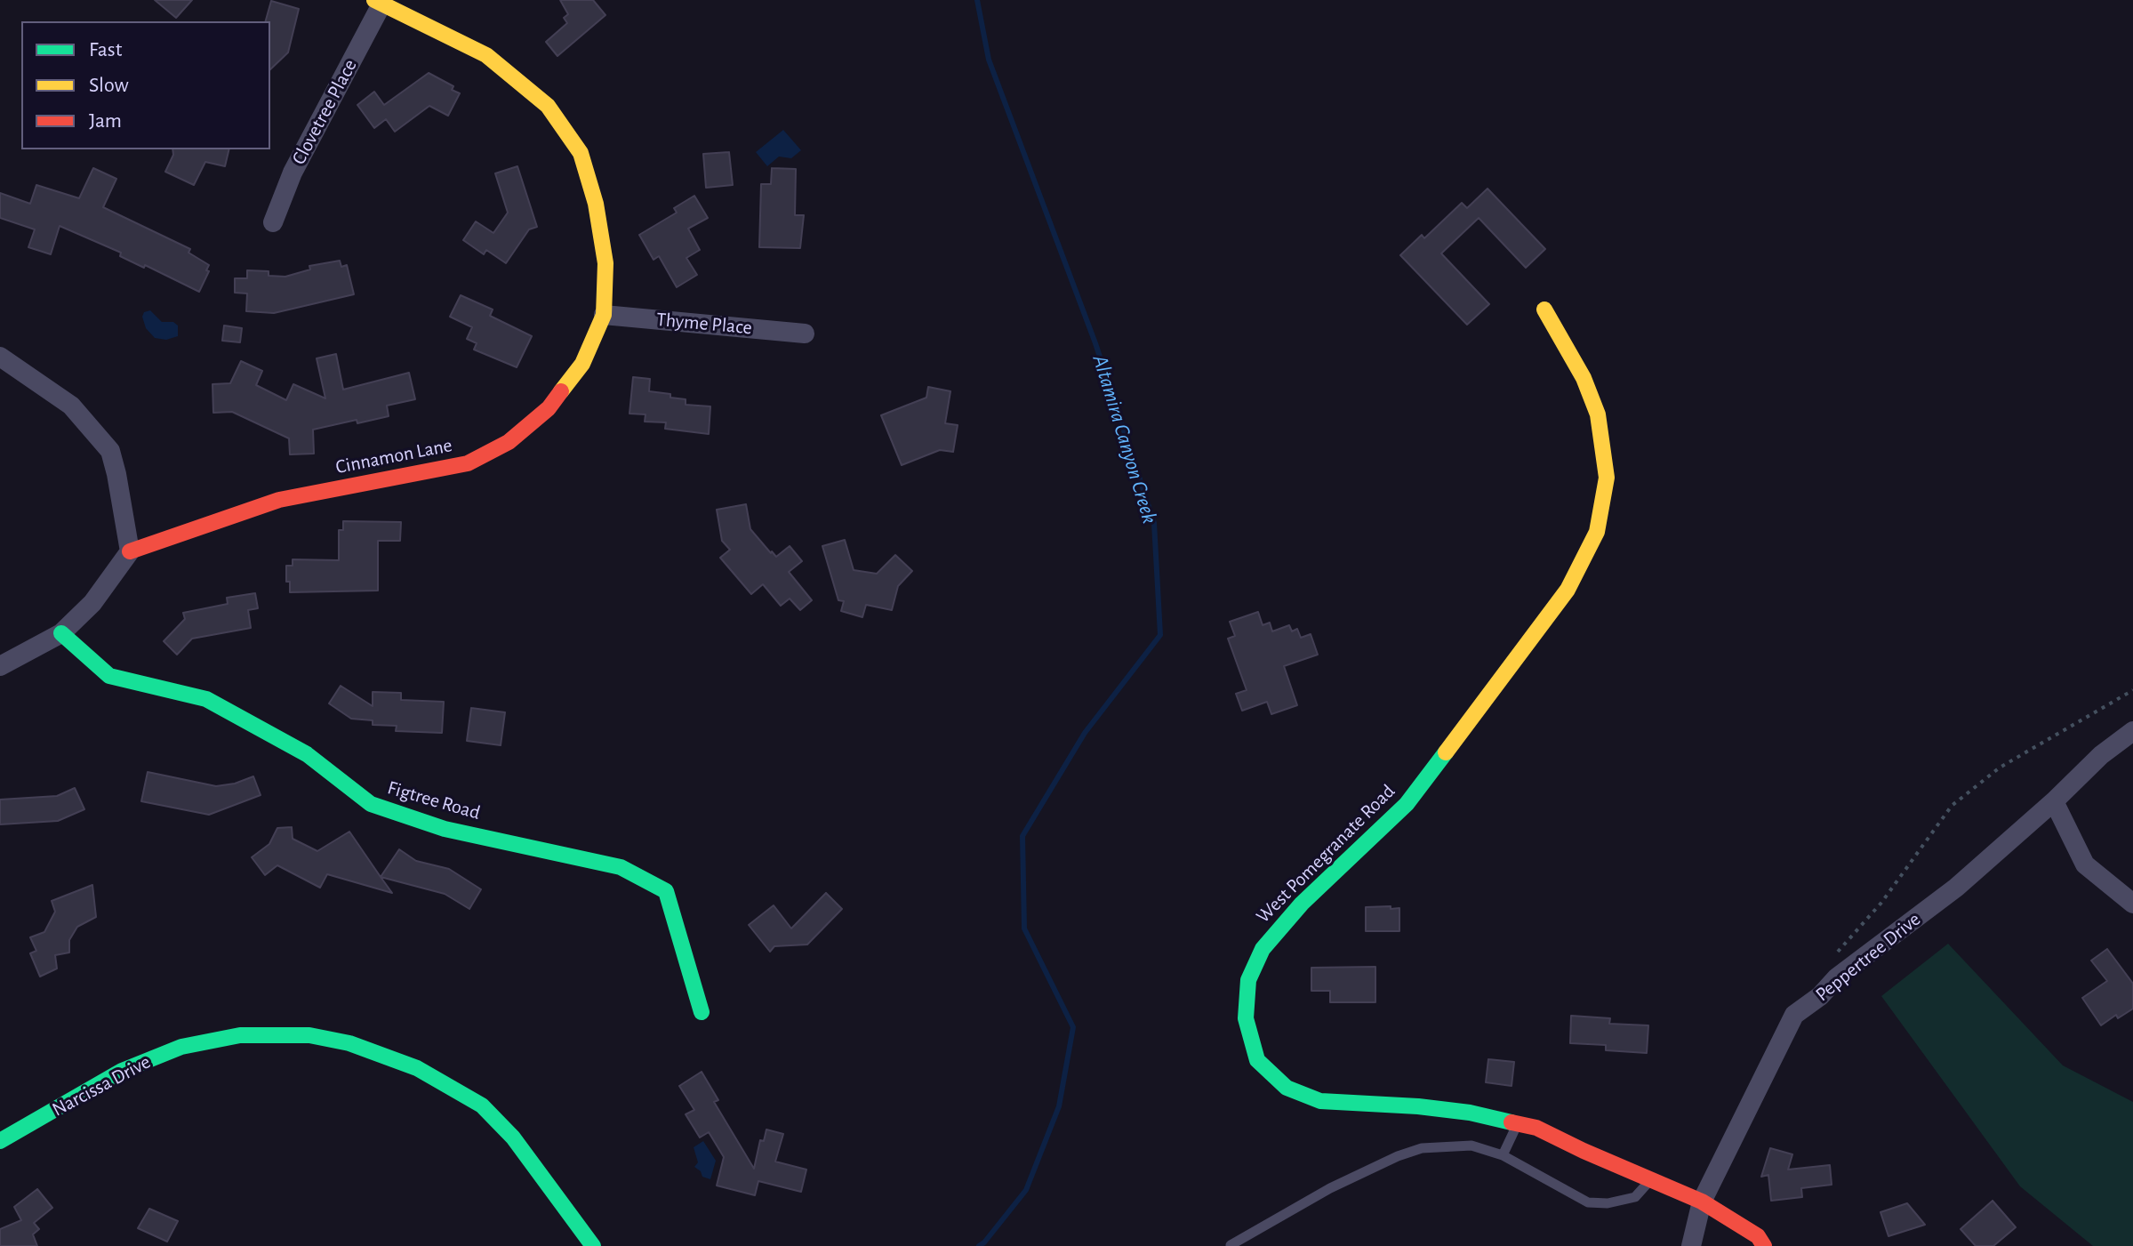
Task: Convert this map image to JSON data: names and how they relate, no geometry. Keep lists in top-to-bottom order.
{
  "streets": {
    "street": [
      "Clovetree Place",
      "Thyme Place",
      "Cinnamon Lane",
      "Figtree Road",
      "West Pomegranate Road",
      "Peppertree Drive",
      "Narcissa Drive"
    ]
  },
  "crossings": [
    ["Clovetree Place", "Cinnamon Lane"],
    ["Thyme Place", "Cinnamon Lane"],
    ["West Pomegranate Road", "Peppertree Drive"]
  ],
  "water": ["Altamira Canyon Creek"],
  "legend": ["Fast", "Slow", "Jam"]
}
